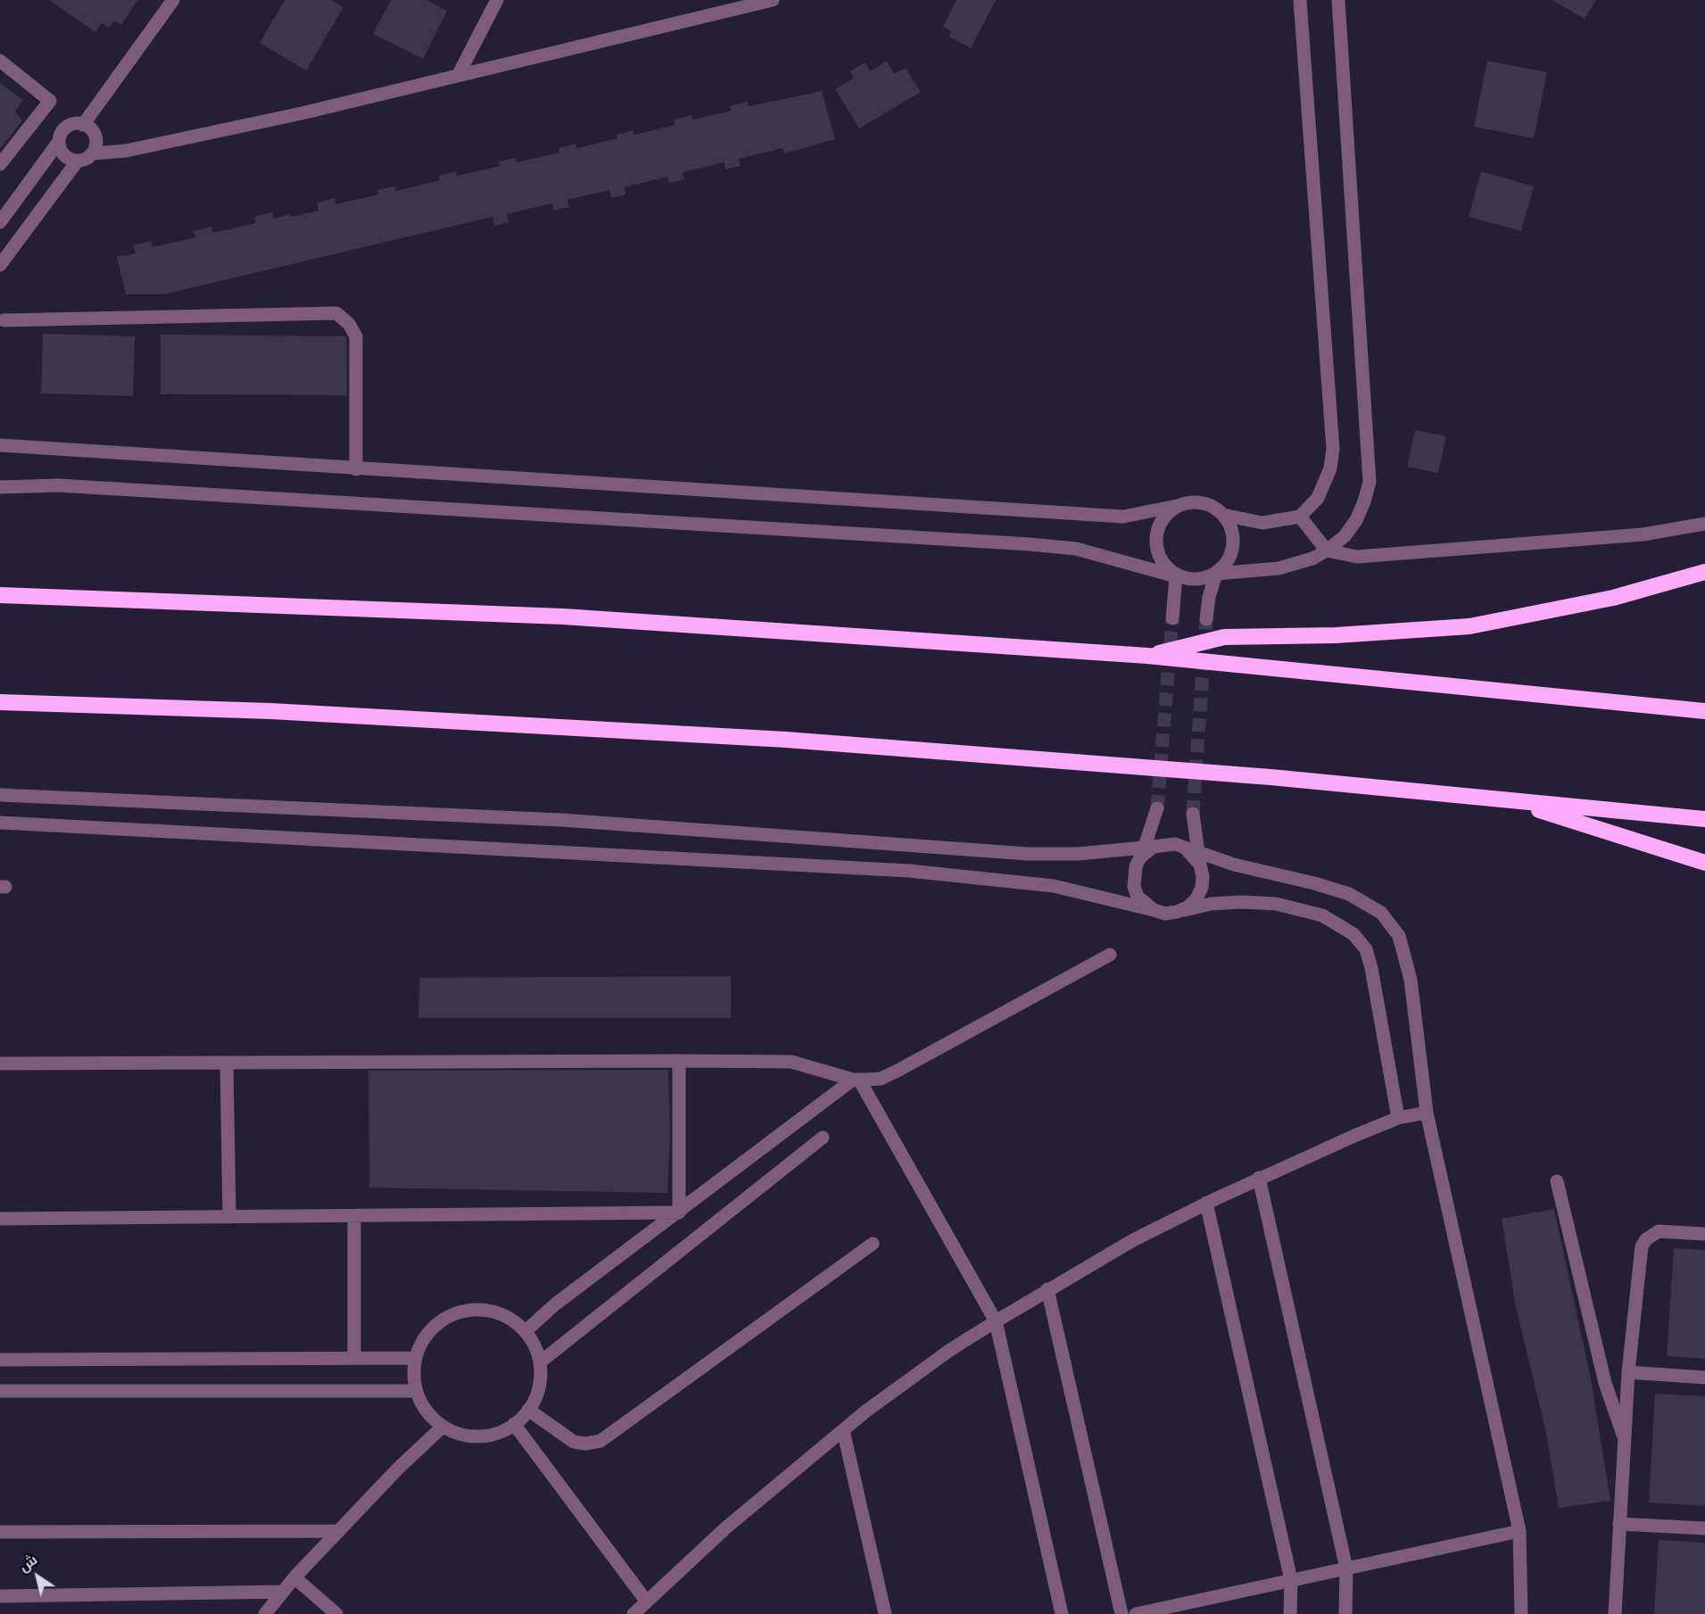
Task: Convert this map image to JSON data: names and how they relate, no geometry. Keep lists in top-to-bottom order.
{
  "north": "top left"
}
